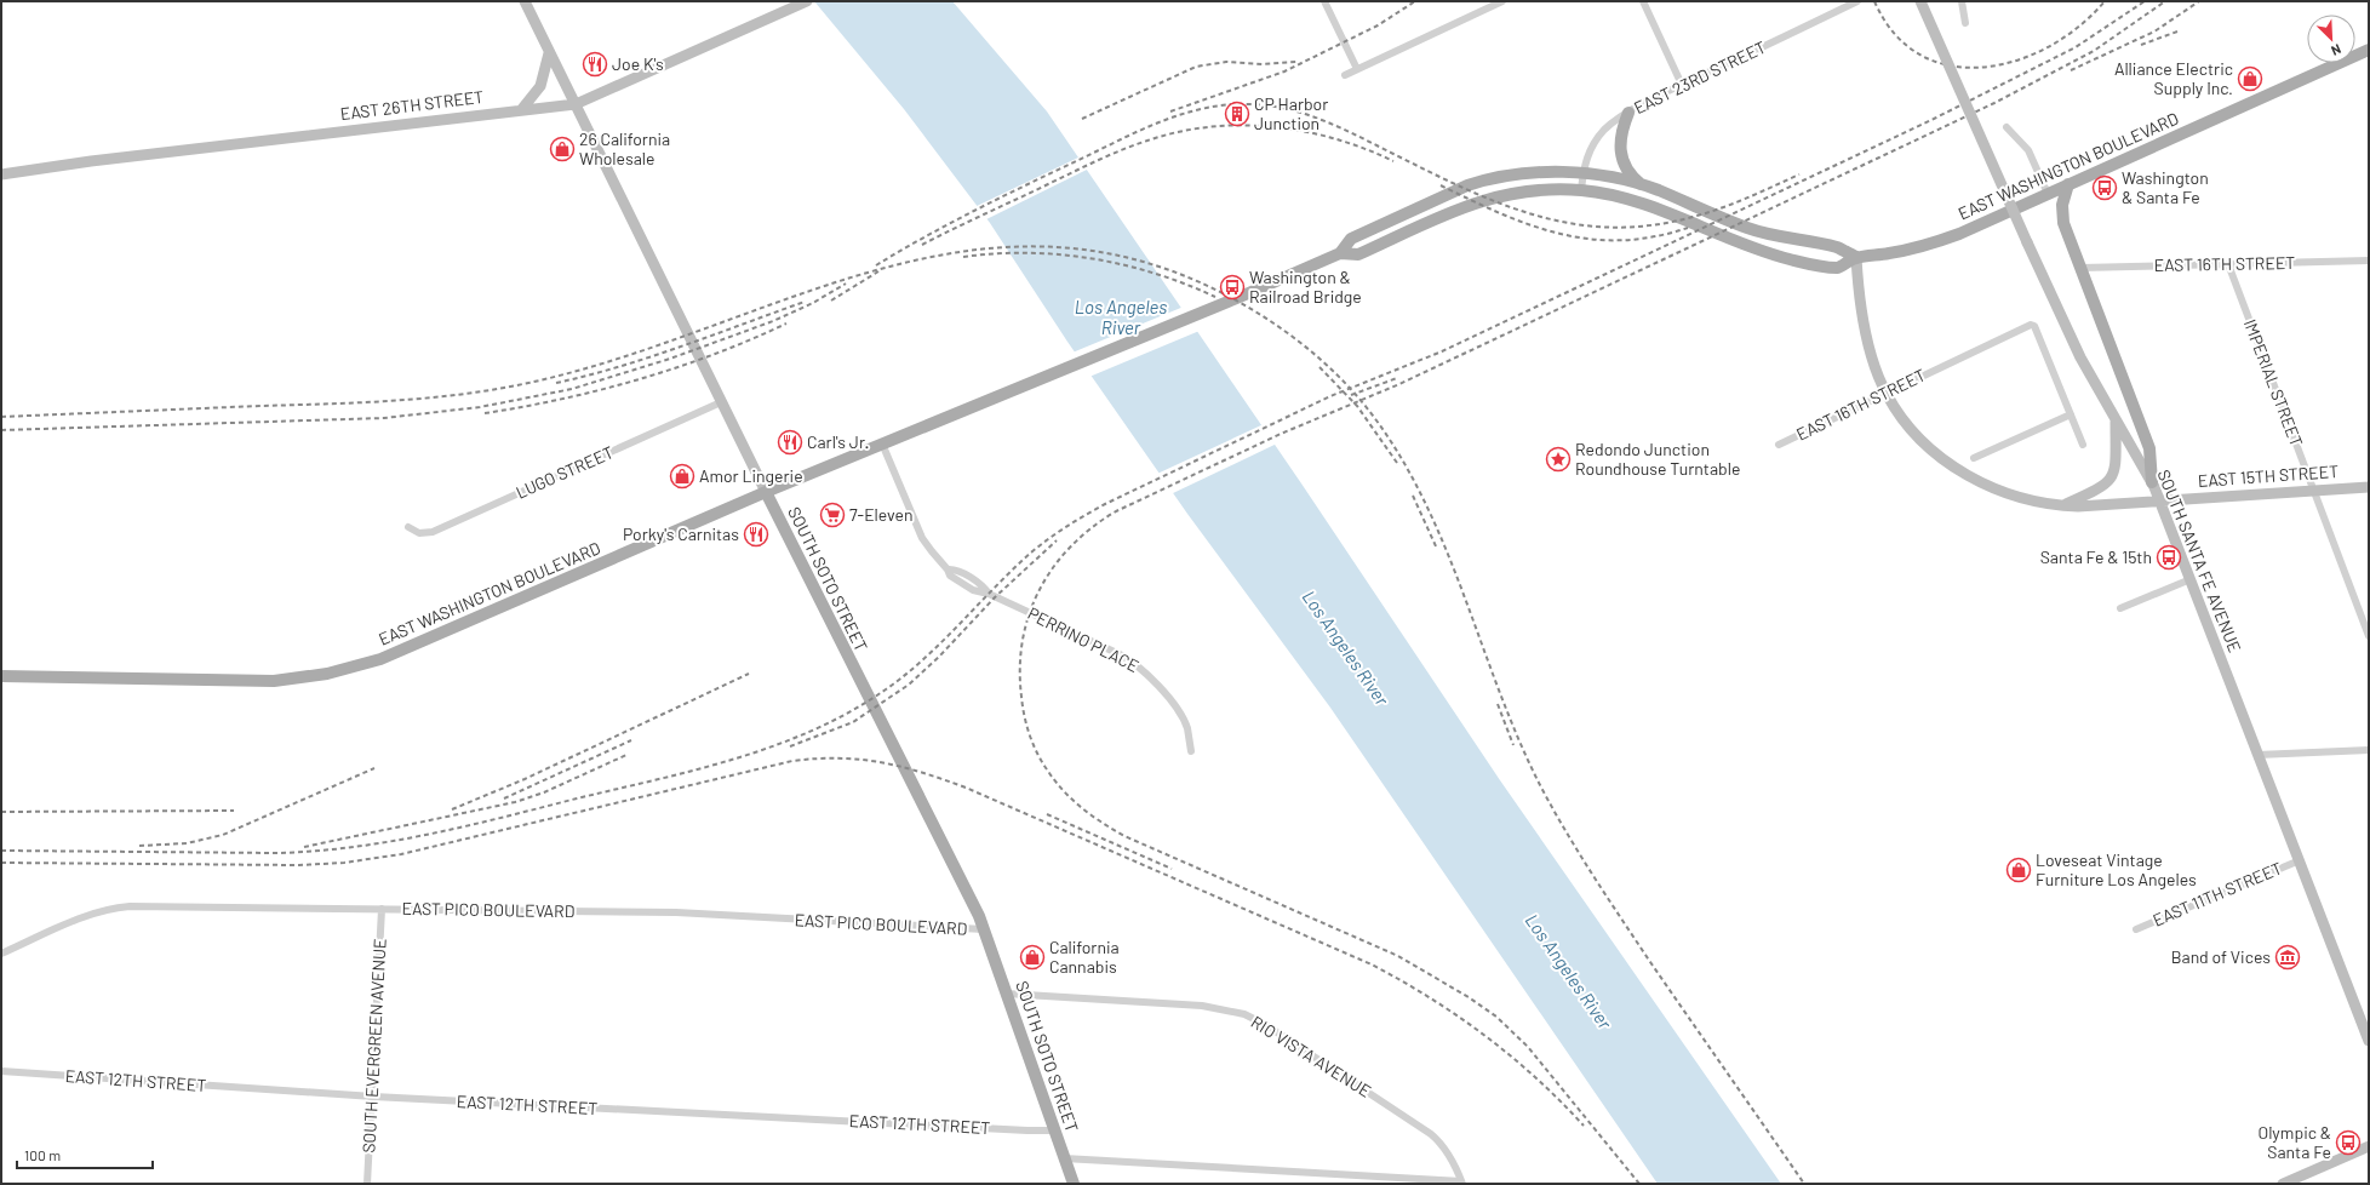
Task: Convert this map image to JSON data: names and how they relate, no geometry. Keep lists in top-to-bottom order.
{
  "streets": {
    "main road": [
      "EAST 26TH STREET",
      "EAST WASHINGTON BOULEVARD",
      "EAST 15TH STREET",
      "SOUTH SANTA FE AVENUE",
      "SOUTH SOTO STREET"
    ],
    "street": [
      "EAST 23RD STREET",
      "EAST 16TH STREET",
      "IMPERIAL STREET",
      "LUGO STREET",
      "PERRINO PLACE",
      "EAST 11TH STREET",
      "EAST PICO BOULEVARD",
      "SOUTH EVERGREEN AVENUE",
      "RIO VISTA AVENUE",
      "EAST 12TH STREET"
    ]
  },
  "crossings": [
    ["EAST 23RD STREET", "EAST WASHINGTON BOULEVARD"],
    ["EAST 26TH STREET", "SOUTH SOTO STREET"],
    ["EAST WASHINGTON BOULEVARD", "EAST 15TH STREET"],
    ["EAST WASHINGTON BOULEVARD", "SOUTH SOTO STREET"],
    ["EAST WASHINGTON BOULEVARD", "PERRINO PLACE"],
    ["EAST 16TH STREET", "IMPERIAL STREET"],
    ["EAST 16TH STREET", "EAST 15TH STREET"],
    ["IMPERIAL STREET", "EAST 15TH STREET"],
    ["LUGO STREET", "SOUTH SOTO STREET"],
    ["EAST 15TH STREET", "SOUTH SANTA FE AVENUE"],
    ["SOUTH SANTA FE AVENUE", "EAST 11TH STREET"],
    ["SOUTH SOTO STREET", "EAST PICO BOULEVARD"],
    ["SOUTH SOTO STREET", "RIO VISTA AVENUE"],
    ["SOUTH SOTO STREET", "EAST 12TH STREET"],
    ["EAST PICO BOULEVARD", "SOUTH EVERGREEN AVENUE"],
    ["SOUTH EVERGREEN AVENUE", "EAST 12TH STREET"]
  ],
  "water": ["Los Angeles River"],
  "places": {
    "restaurant": ["Joe K's", "Carl's Jr.", "Porky's Carnitas"],
    "shop": [
      "Alliance Electric Supply Inc.",
      "26 California Wholesale",
      "Amor Lingerie",
      "Loveseat Vintage Furniture Los Angeles",
      "California Cannabis"
    ],
    "building": ["CP Harbor Junction"],
    "bus stop": [
      "Washington & Santa Fe",
      "Washington & Railroad Bridge",
      "Santa Fe & 15th",
      "Olympic & Santa Fe"
    ],
    "place": ["Redondo Junction Roundhouse Turntable"],
    "supermarket": ["7-Eleven"],
    "museum": ["Band of Vices"]
  },
  "scale_bar": "100 m",
  "north": "bottom right"
}
